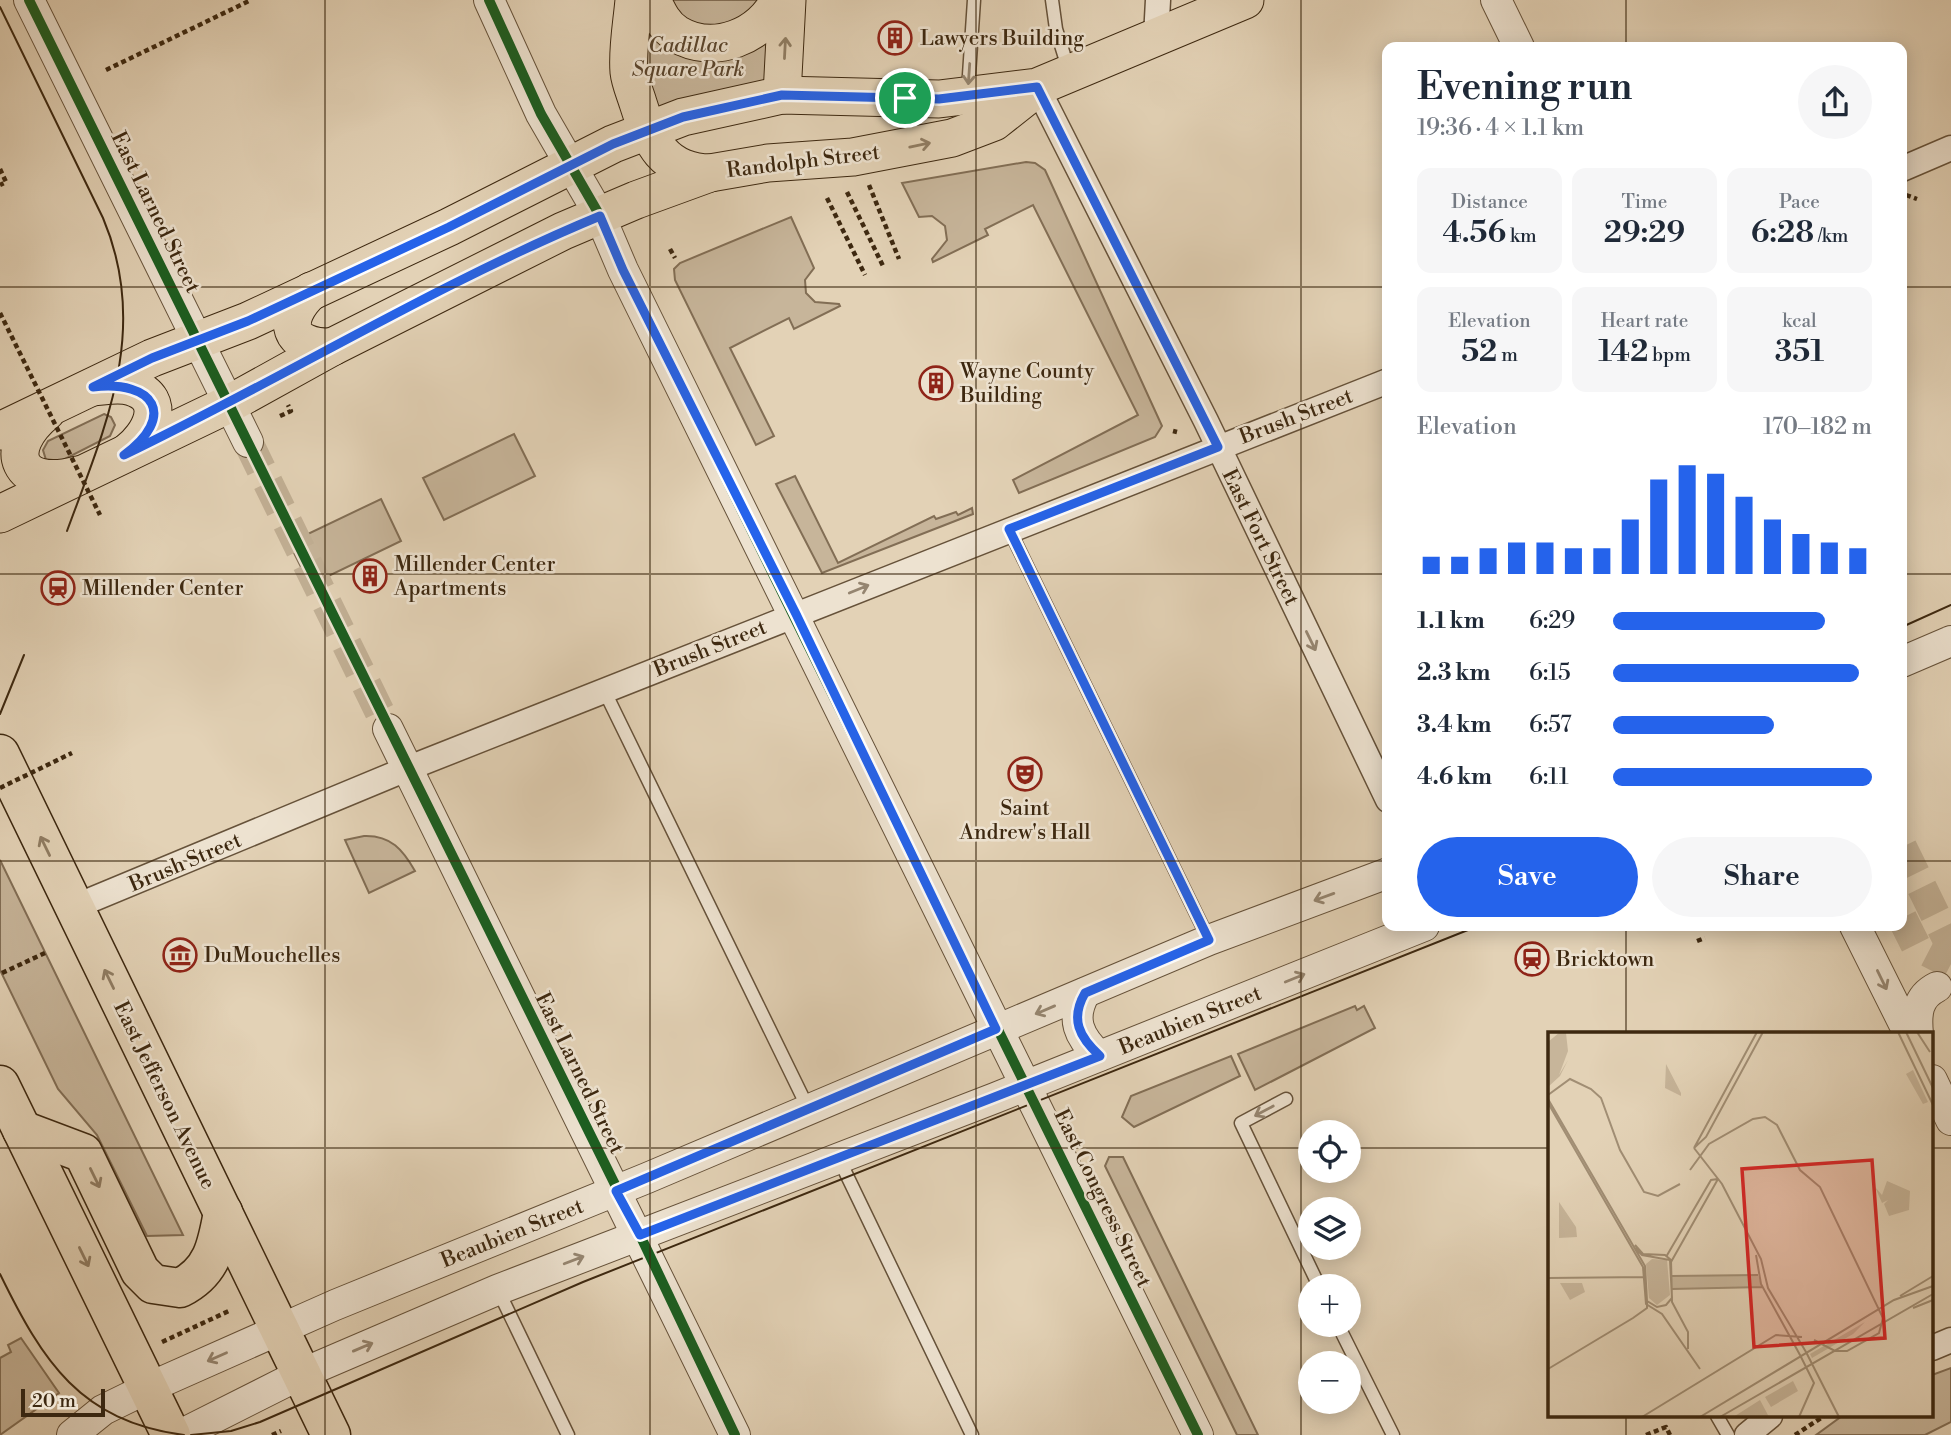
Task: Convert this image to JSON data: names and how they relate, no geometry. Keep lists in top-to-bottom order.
{
  "streets": {
    "highway": ["East Jefferson Avenue"],
    "main road": ["Randolph Street"],
    "street": [
      "East Larned Street",
      "Brush Street",
      "East Fort Street",
      "Beaubien Street",
      "East Congress Street"
    ]
  },
  "crossings": [
    ["Randolph Street", "East Larned Street"],
    ["Randolph Street", "East Fort Street"],
    ["Randolph Street", "East Congress Street"],
    ["East Larned Street", "Brush Street"],
    ["East Larned Street", "Beaubien Street"],
    ["Brush Street", "East Fort Street"],
    ["Brush Street", "East Jefferson Avenue"],
    ["Brush Street", "East Congress Street"],
    ["Beaubien Street", "East Jefferson Avenue"],
    ["Beaubien Street", "East Congress Street"]
  ],
  "one_way": ["East Fort Street"],
  "parks": ["Cadillac Square Park"],
  "places": {
    "building": ["Lawyers Building", "Wayne County Building", "Millender Center Apartments"],
    "station": ["Millender Center", "Bricktown"],
    "theatre": ["Saint Andrew's Hall"],
    "museum": ["DuMouchelles"]
  },
  "scale_bar": "20 m",
  "page": {
    "heading": ["Evening run", "19:36 · 4 × 1.1 km"],
    "stats": [
      ["Distance", "4.56 km"],
      ["Time", "29:29"],
      ["Pace", "6:28 /km"],
      ["Elevation", "52 m"],
      ["Heart rate", "142 bpm"],
      ["kcal", "351"]
    ],
    "chart": ["Elevation", "170–182 m"],
    "list": [
      {
        "name": "1.1 km",
        "note": "6:29"
      },
      {
        "name": "2.3 km",
        "note": "6:15"
      },
      {
        "name": "3.4 km",
        "note": "6:57"
      },
      {
        "name": "4.6 km",
        "note": "6:11"
      }
    ],
    "buttons": ["Save", "Share"],
    "map_buttons": ["+", "−"],
    "scale": "20 m"
  }
}
